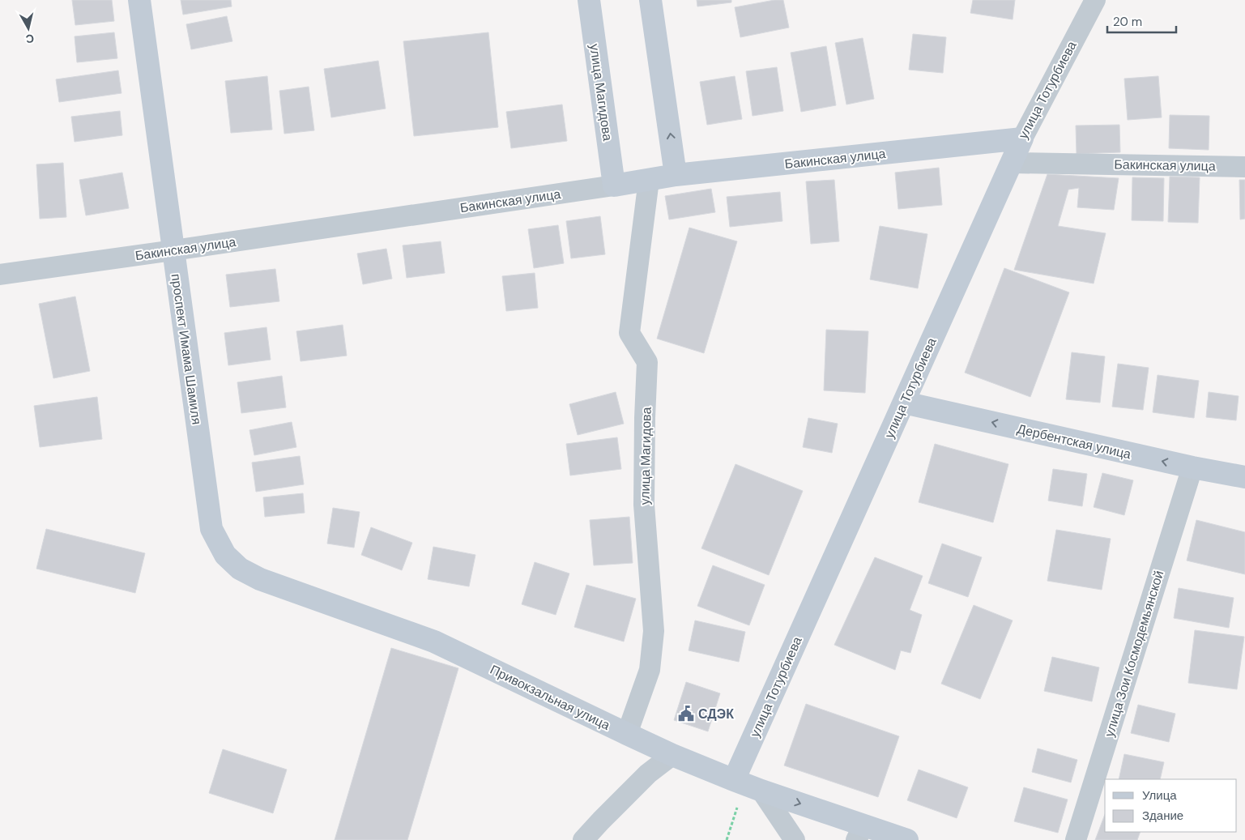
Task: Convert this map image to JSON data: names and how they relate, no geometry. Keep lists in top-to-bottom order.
{
  "streets": {
    "main road": [
      "улица Тотурбиева",
      "улица Магидова",
      "Бакинская улица",
      "проспект Имама Шамиля",
      "Дербентская улица",
      "Привокзальная улица"
    ],
    "street": ["улица Зои Космодемьянской"]
  },
  "crossings": [
    ["улица Тотурбиева", "Бакинская улица"],
    ["улица Тотурбиева", "Дербентская улица"],
    ["улица Тотурбиева", "Привокзальная улица"],
    ["улица Магидова", "Бакинская улица"],
    ["улица Магидова", "Привокзальная улица"],
    ["Бакинская улица", "проспект Имама Шамиля"],
    ["проспект Имама Шамиля", "Привокзальная улица"],
    ["Дербентская улица", "улица Зои Космодемьянской"]
  ],
  "one_way": ["Дербентская улица"],
  "places": {
    "public building": ["СДЭК"]
  },
  "legend": ["Улица", "Здание"],
  "scale_bar": "20 m",
  "north": "bottom"
}
